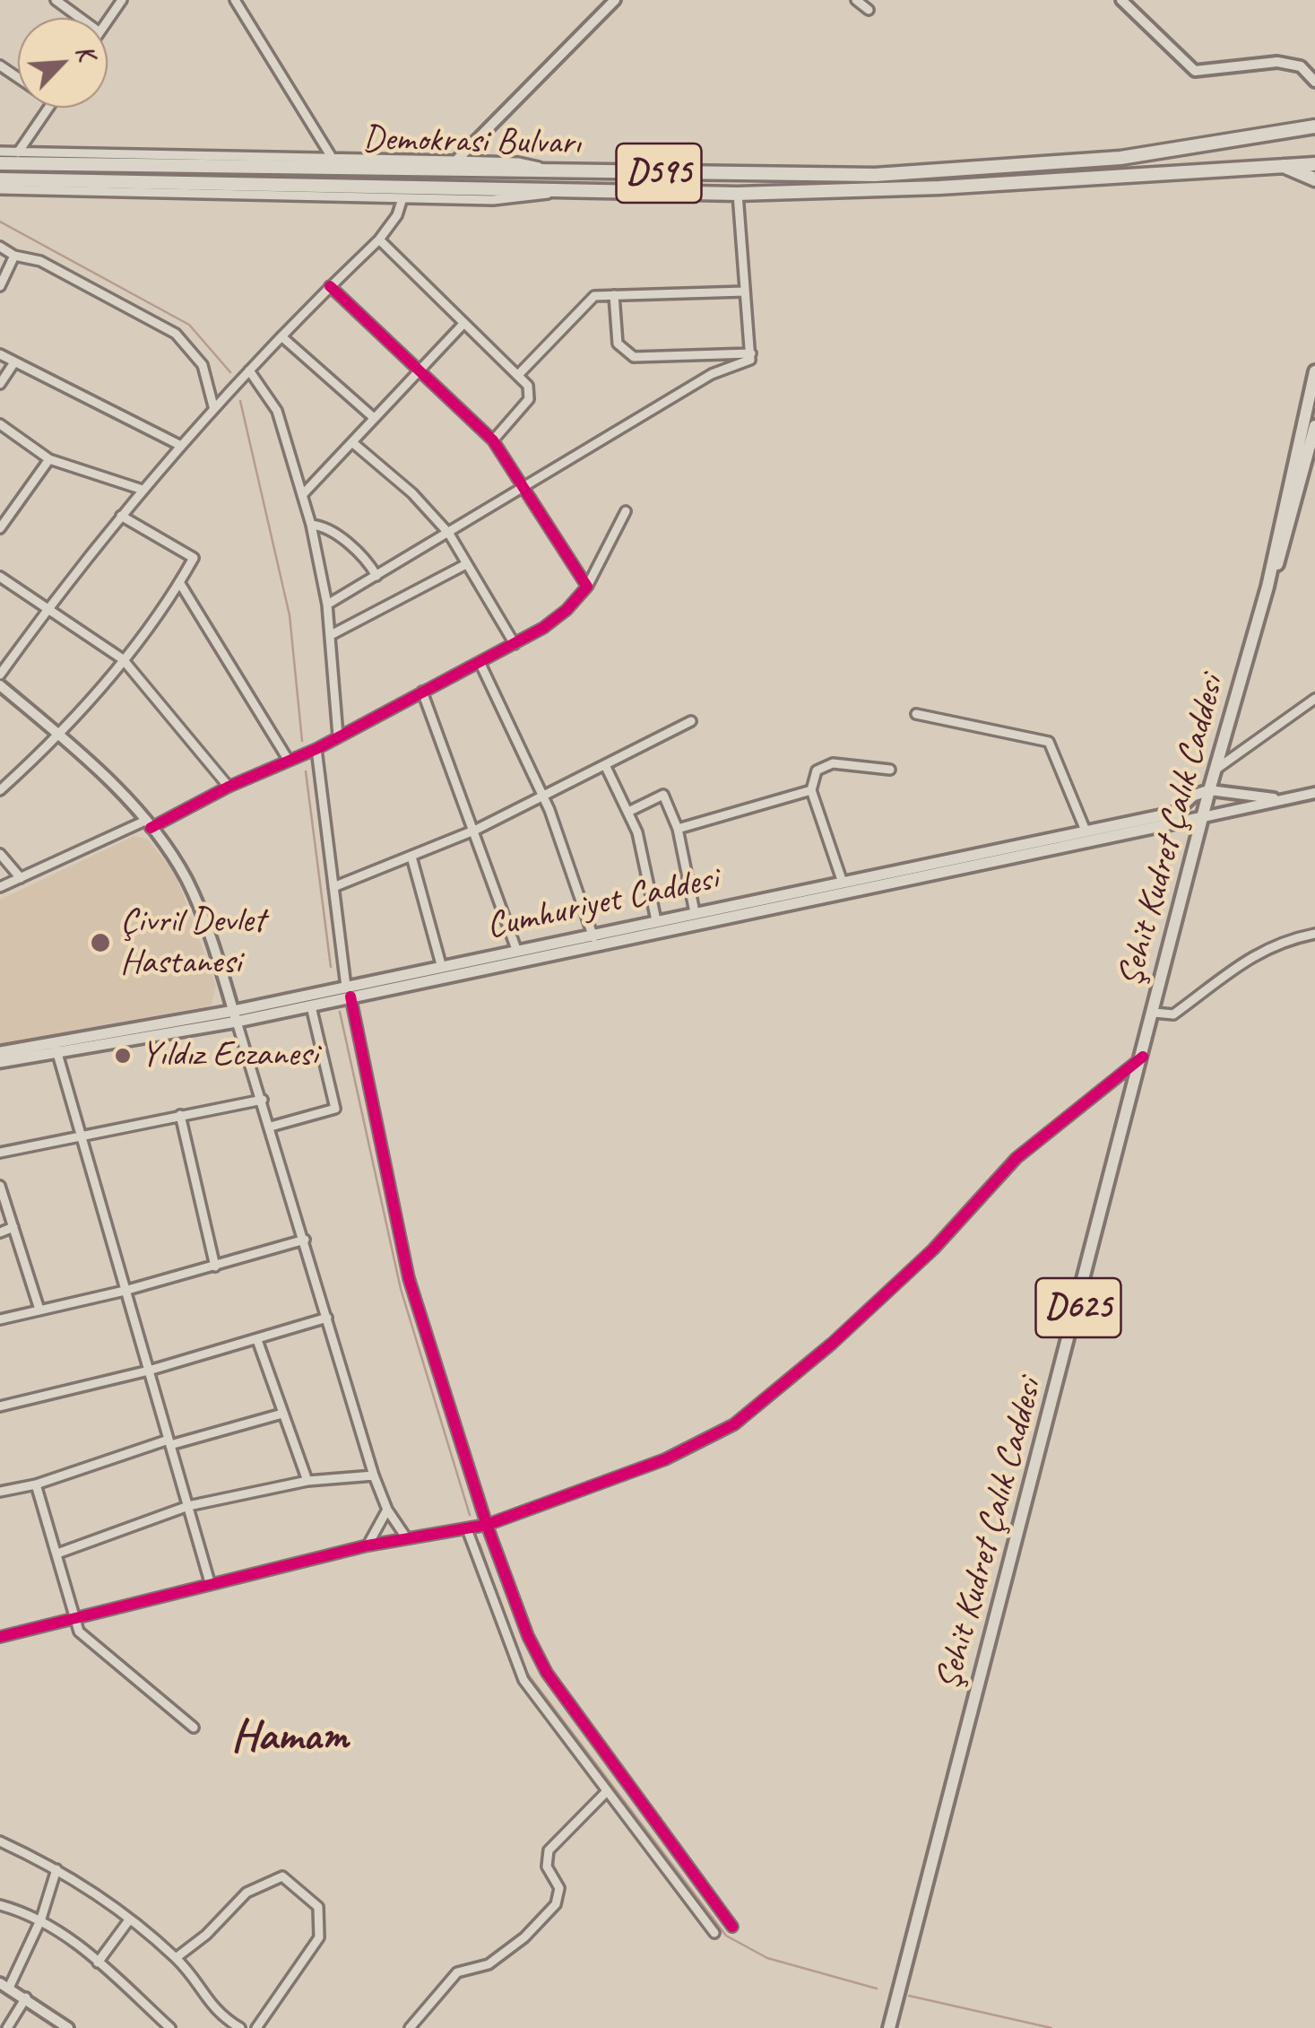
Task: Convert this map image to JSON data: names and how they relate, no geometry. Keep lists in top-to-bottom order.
{
  "streets": {
    "highway": ["Demokrasi Bulvarı", "D595"],
    "main road": ["Şehit Kudret Çalık Caddesi", "Cumhuriyet Caddesi", "D625"]
  },
  "crossings": [
    ["Şehit Kudret Çalık Caddesi", "Cumhuriyet Caddesi"]
  ],
  "districts": ["Hamam"],
  "places": ["Çivril Devlet Hastanesi", "Yıldız Eczanesi"],
  "north": "top right"
}
